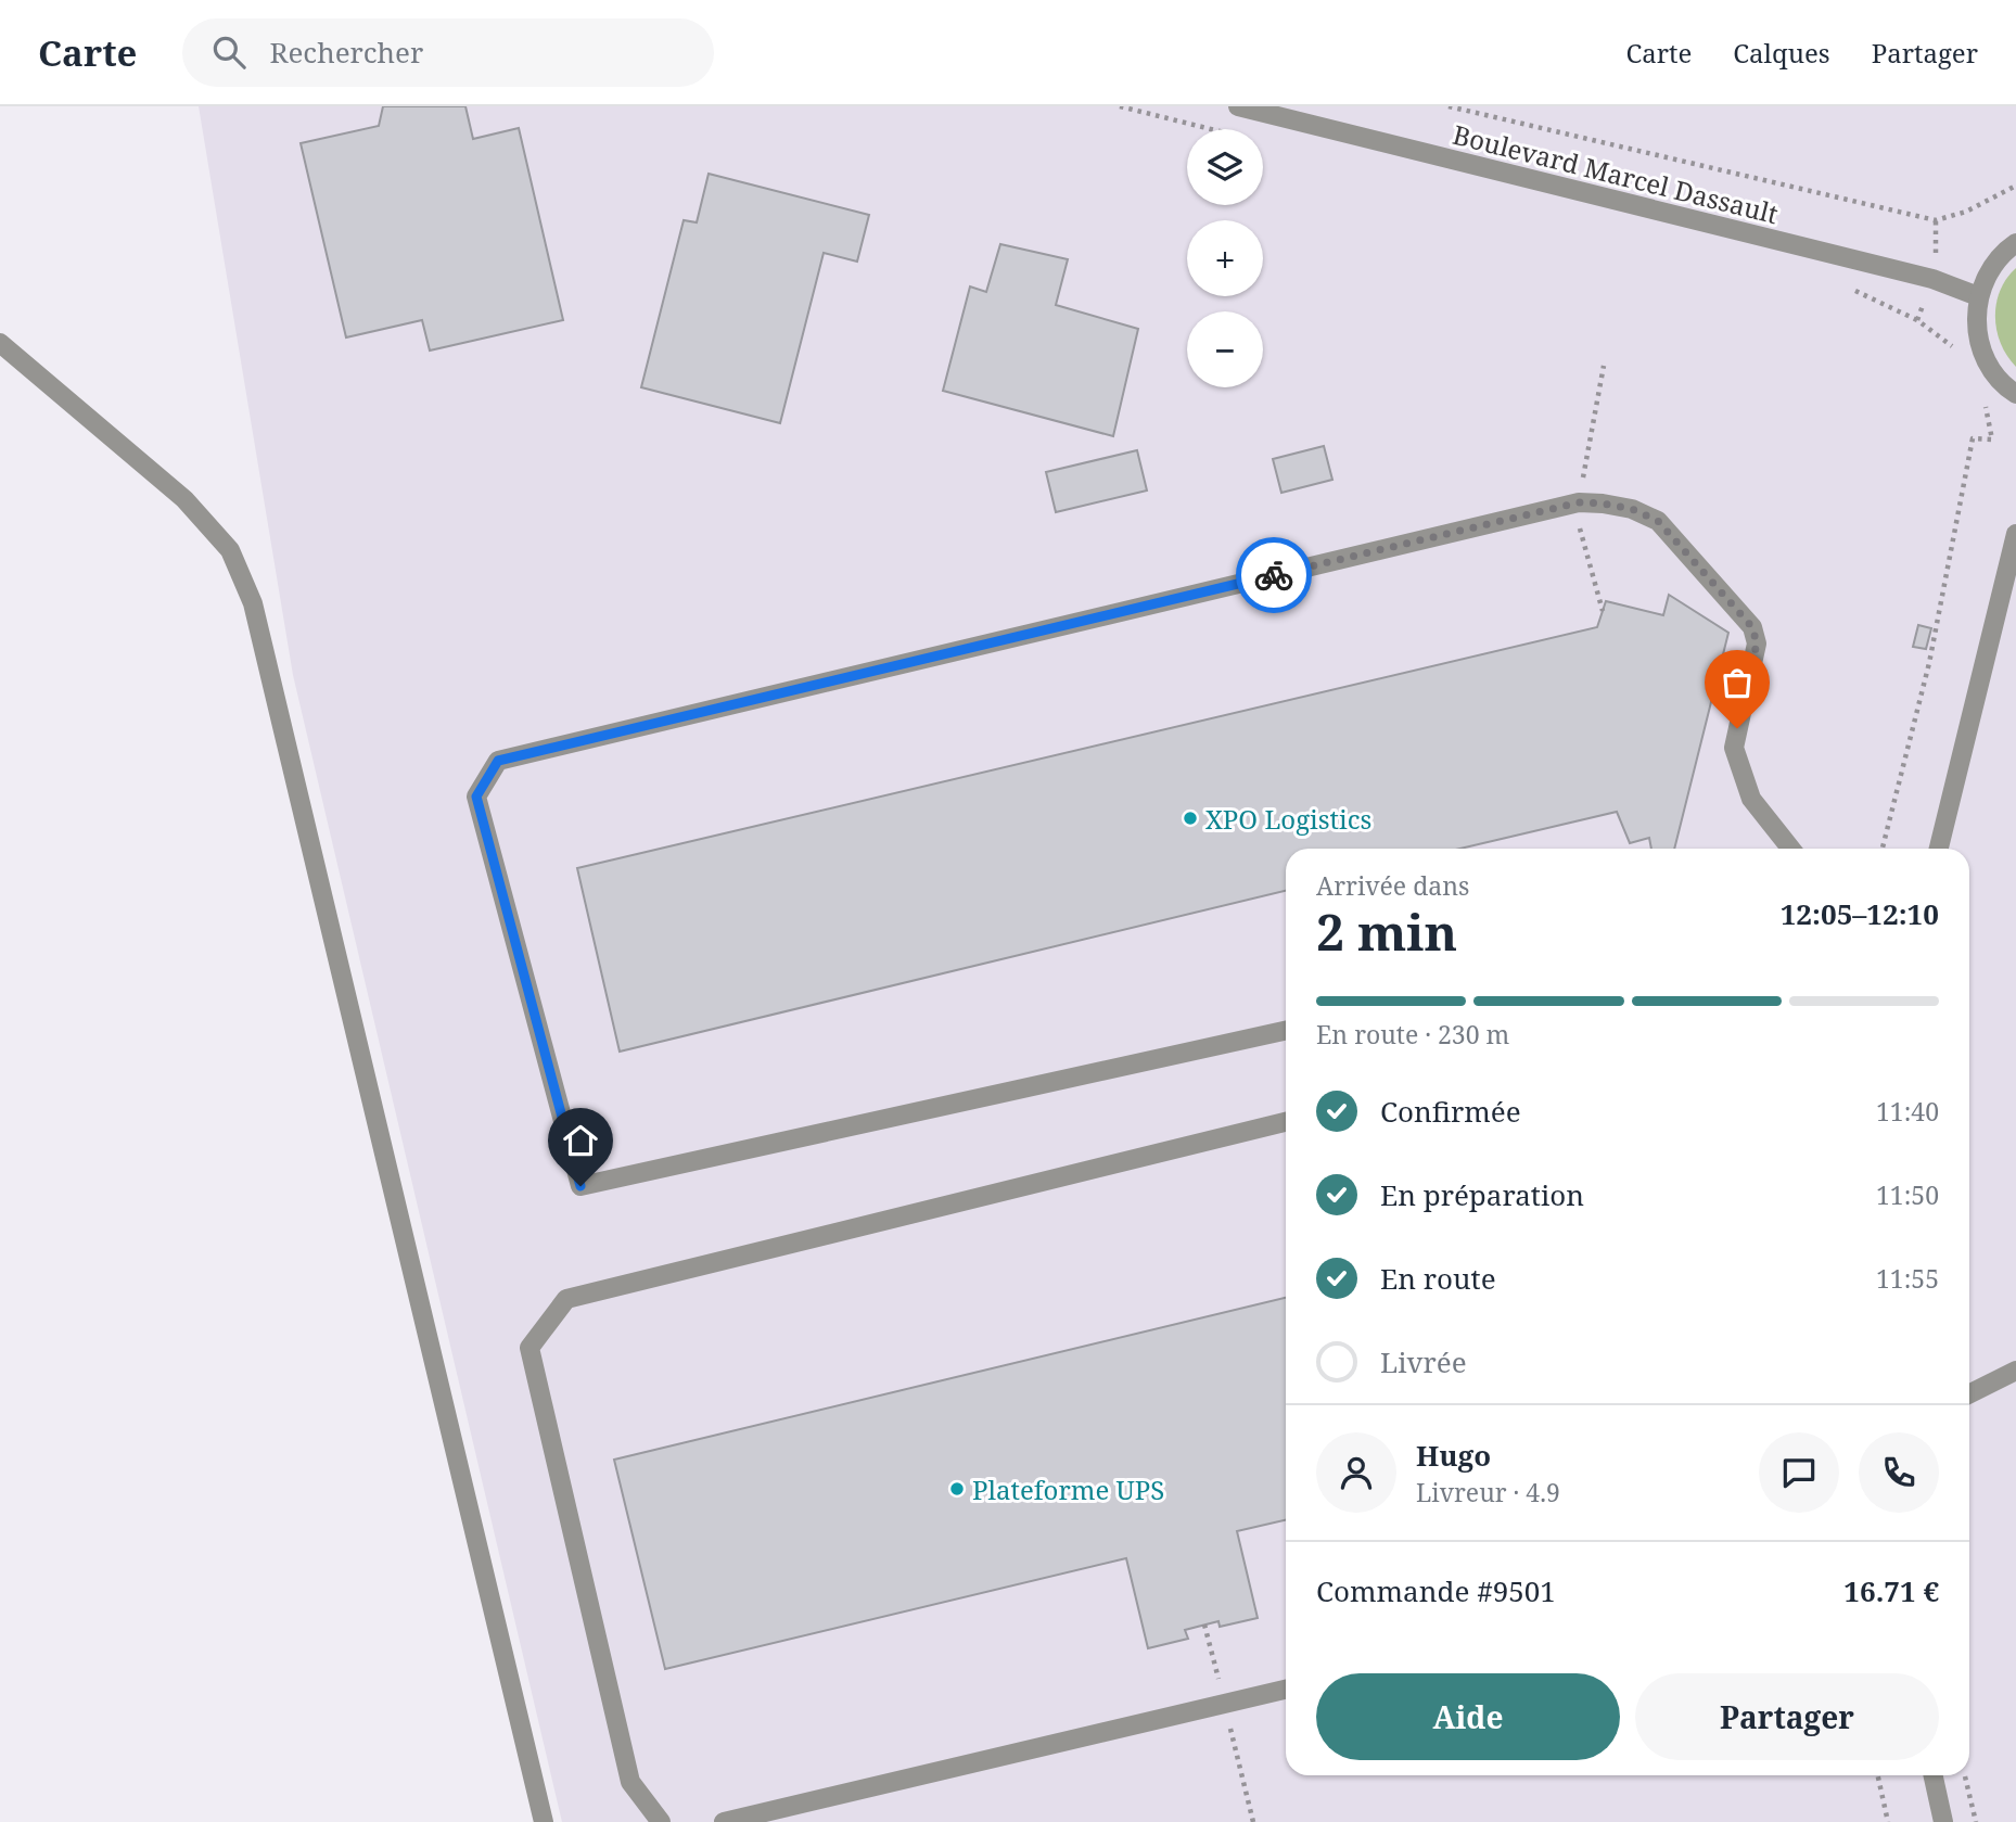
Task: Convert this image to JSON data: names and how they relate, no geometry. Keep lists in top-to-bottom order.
{
  "streets": {
    "street": ["Boulevard Marcel Dassault"]
  },
  "places": ["XPO Logistics", "Plateforme UPS"],
  "page": {
    "header": "Carte",
    "search": "Rechercher",
    "nav": ["Carte", "Calques", "Partager"],
    "map_buttons": ["+", "−"],
    "heading": ["2 min", "Arrivée dans", "12:05–12:10"],
    "panel": [
      "Hugo",
      "Livreur · 4.9",
      "Commande #9501",
      "16.71 €"
    ],
    "bar": "En route · 230 m",
    "list": [
      ["Confirmée", "11:40"],
      ["En préparation", "11:50"],
      ["En route", "11:55"],
      "Livrée"
    ],
    "buttons": ["Aide", "Partager"]
  }
}
